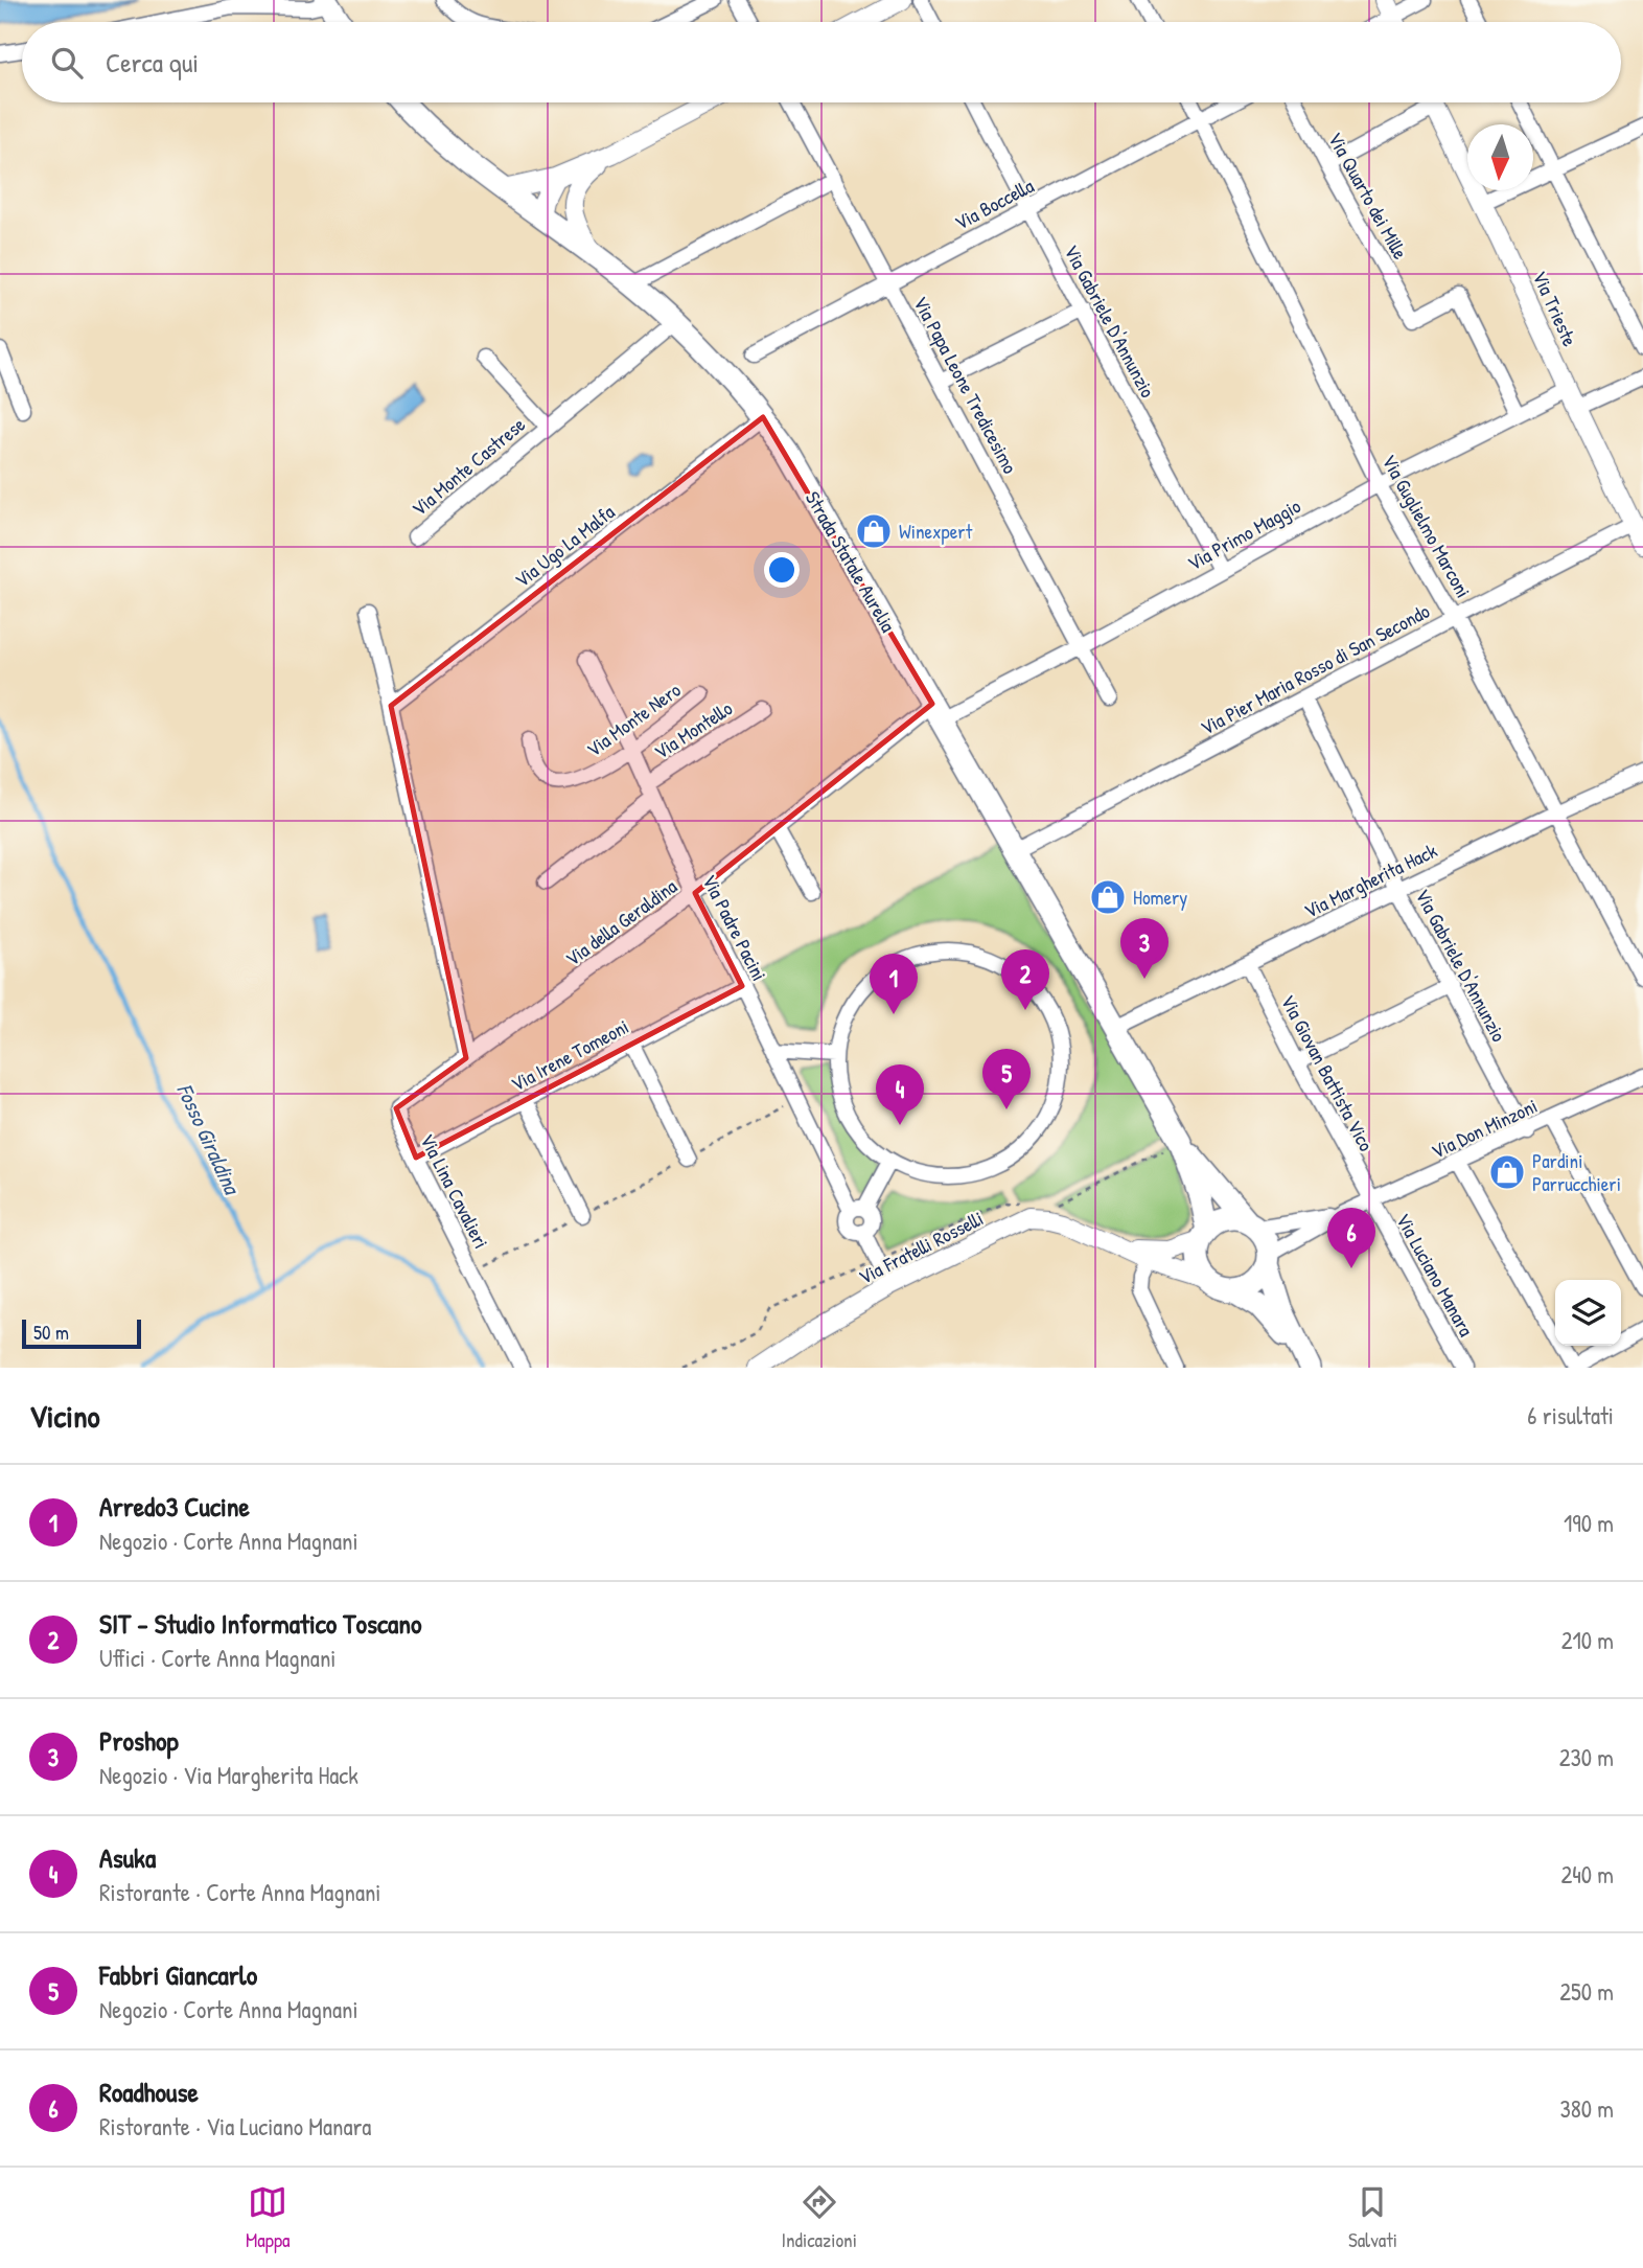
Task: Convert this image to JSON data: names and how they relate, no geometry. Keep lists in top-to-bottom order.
{
  "streets": {
    "main road": ["Strada Statale Aurelia"],
    "street": [
      "Via Quarto dei Mille",
      "Via Boccella",
      "Via Trieste",
      "Via Gabriele D'Annunzio",
      "Via Papa Leone Tredicesimo",
      "Via Monte Castrese",
      "Via Guglielmo Marconi",
      "Via Primo Maggio",
      "Via Ugo La Malfa",
      "Via Pier Maria Rosso di San Secondo",
      "Via Monte Nero",
      "Via Montello",
      "Via Margherita Hack",
      "Via della Geraldina",
      "Via Padre Pacini",
      "Via Irene Tomeoni",
      "Via Giovan Battista Vico",
      "Via Don Minzoni",
      "Via Lina Cavalieri",
      "Via Fratelli Rosselli",
      "Via Luciano Manara"
    ]
  },
  "crossings": [
    ["Via Quarto dei Mille", "Via Primo Maggio"],
    ["Via Boccella", "Via Gabriele D'Annunzio"],
    ["Via Boccella", "Via Papa Leone Tredicesimo"],
    ["Via Boccella", "Via Guglielmo Marconi"],
    ["Via Trieste", "Via Primo Maggio"],
    ["Via Trieste", "Via Pier Maria Rosso di San Secondo"],
    ["Via Gabriele D'Annunzio", "Via Primo Maggio"],
    ["Via Gabriele D'Annunzio", "Via Pier Maria Rosso di San Secondo"],
    ["Via Gabriele D'Annunzio", "Via Margherita Hack"],
    ["Via Gabriele D'Annunzio", "Via Don Minzoni"],
    ["Via Papa Leone Tredicesimo", "Via Primo Maggio"],
    ["Via Monte Castrese", "Strada Statale Aurelia"],
    ["Via Guglielmo Marconi", "Via Primo Maggio"],
    ["Via Guglielmo Marconi", "Via Pier Maria Rosso di San Secondo"],
    ["Via Guglielmo Marconi", "Via Margherita Hack"],
    ["Via Primo Maggio", "Strada Statale Aurelia"],
    ["Via Primo Maggio", "Via della Geraldina"],
    ["Via Ugo La Malfa", "Strada Statale Aurelia"],
    ["Strada Statale Aurelia", "Via Pier Maria Rosso di San Secondo"],
    ["Strada Statale Aurelia", "Via Margherita Hack"],
    ["Strada Statale Aurelia", "Via della Geraldina"],
    ["Strada Statale Aurelia", "Via Don Minzoni"],
    ["Strada Statale Aurelia", "Via Fratelli Rosselli"],
    ["Via Monte Nero", "Via Padre Pacini"],
    ["Via Montello", "Via Padre Pacini"],
    ["Via Margherita Hack", "Via Giovan Battista Vico"],
    ["Via della Geraldina", "Via Padre Pacini"],
    ["Via della Geraldina", "Via Lina Cavalieri"],
    ["Via Padre Pacini", "Via Irene Tomeoni"],
    ["Via Padre Pacini", "Via Fratelli Rosselli"],
    ["Via Irene Tomeoni", "Via Lina Cavalieri"],
    ["Via Giovan Battista Vico", "Via Don Minzoni"],
    ["Via Giovan Battista Vico", "Via Luciano Manara"],
    ["Via Don Minzoni", "Via Fratelli Rosselli"],
    ["Via Don Minzoni", "Via Luciano Manara"]
  ],
  "water": ["Fosso Giraldina"],
  "places": {
    "shop": ["Winexpert", "Homery", "Pardini Parrucchieri"]
  },
  "scale_bar": "50 m",
  "north": "bottom",
  "page": {
    "search": "Cerca qui",
    "pins": [
      "3",
      "2",
      "1",
      "5",
      "4",
      "6"
    ],
    "scale": "50 m",
    "heading": ["Vicino", "6 risultati"],
    "list": [
      {
        "mark": "1",
        "name": "Arredo3 Cucine",
        "note": "Negozio · Corte Anna Magnani",
        "value": "190 m"
      },
      {
        "mark": "2",
        "name": "SIT - Studio Informatico Toscano",
        "note": "Uffici · Corte Anna Magnani",
        "value": "210 m"
      },
      {
        "mark": "3",
        "name": "Proshop",
        "note": "Negozio · Via Margherita Hack",
        "value": "230 m"
      },
      {
        "mark": "4",
        "name": "Asuka",
        "note": "Ristorante · Corte Anna Magnani",
        "value": "240 m"
      },
      {
        "mark": "5",
        "name": "Fabbri Giancarlo",
        "note": "Negozio · Corte Anna Magnani",
        "value": "250 m"
      },
      {
        "mark": "6",
        "name": "Roadhouse",
        "note": "Ristorante · Via Luciano Manara",
        "value": "380 m"
      }
    ],
    "nav": ["Mappa", "Indicazioni", "Salvati"]
  }
}
